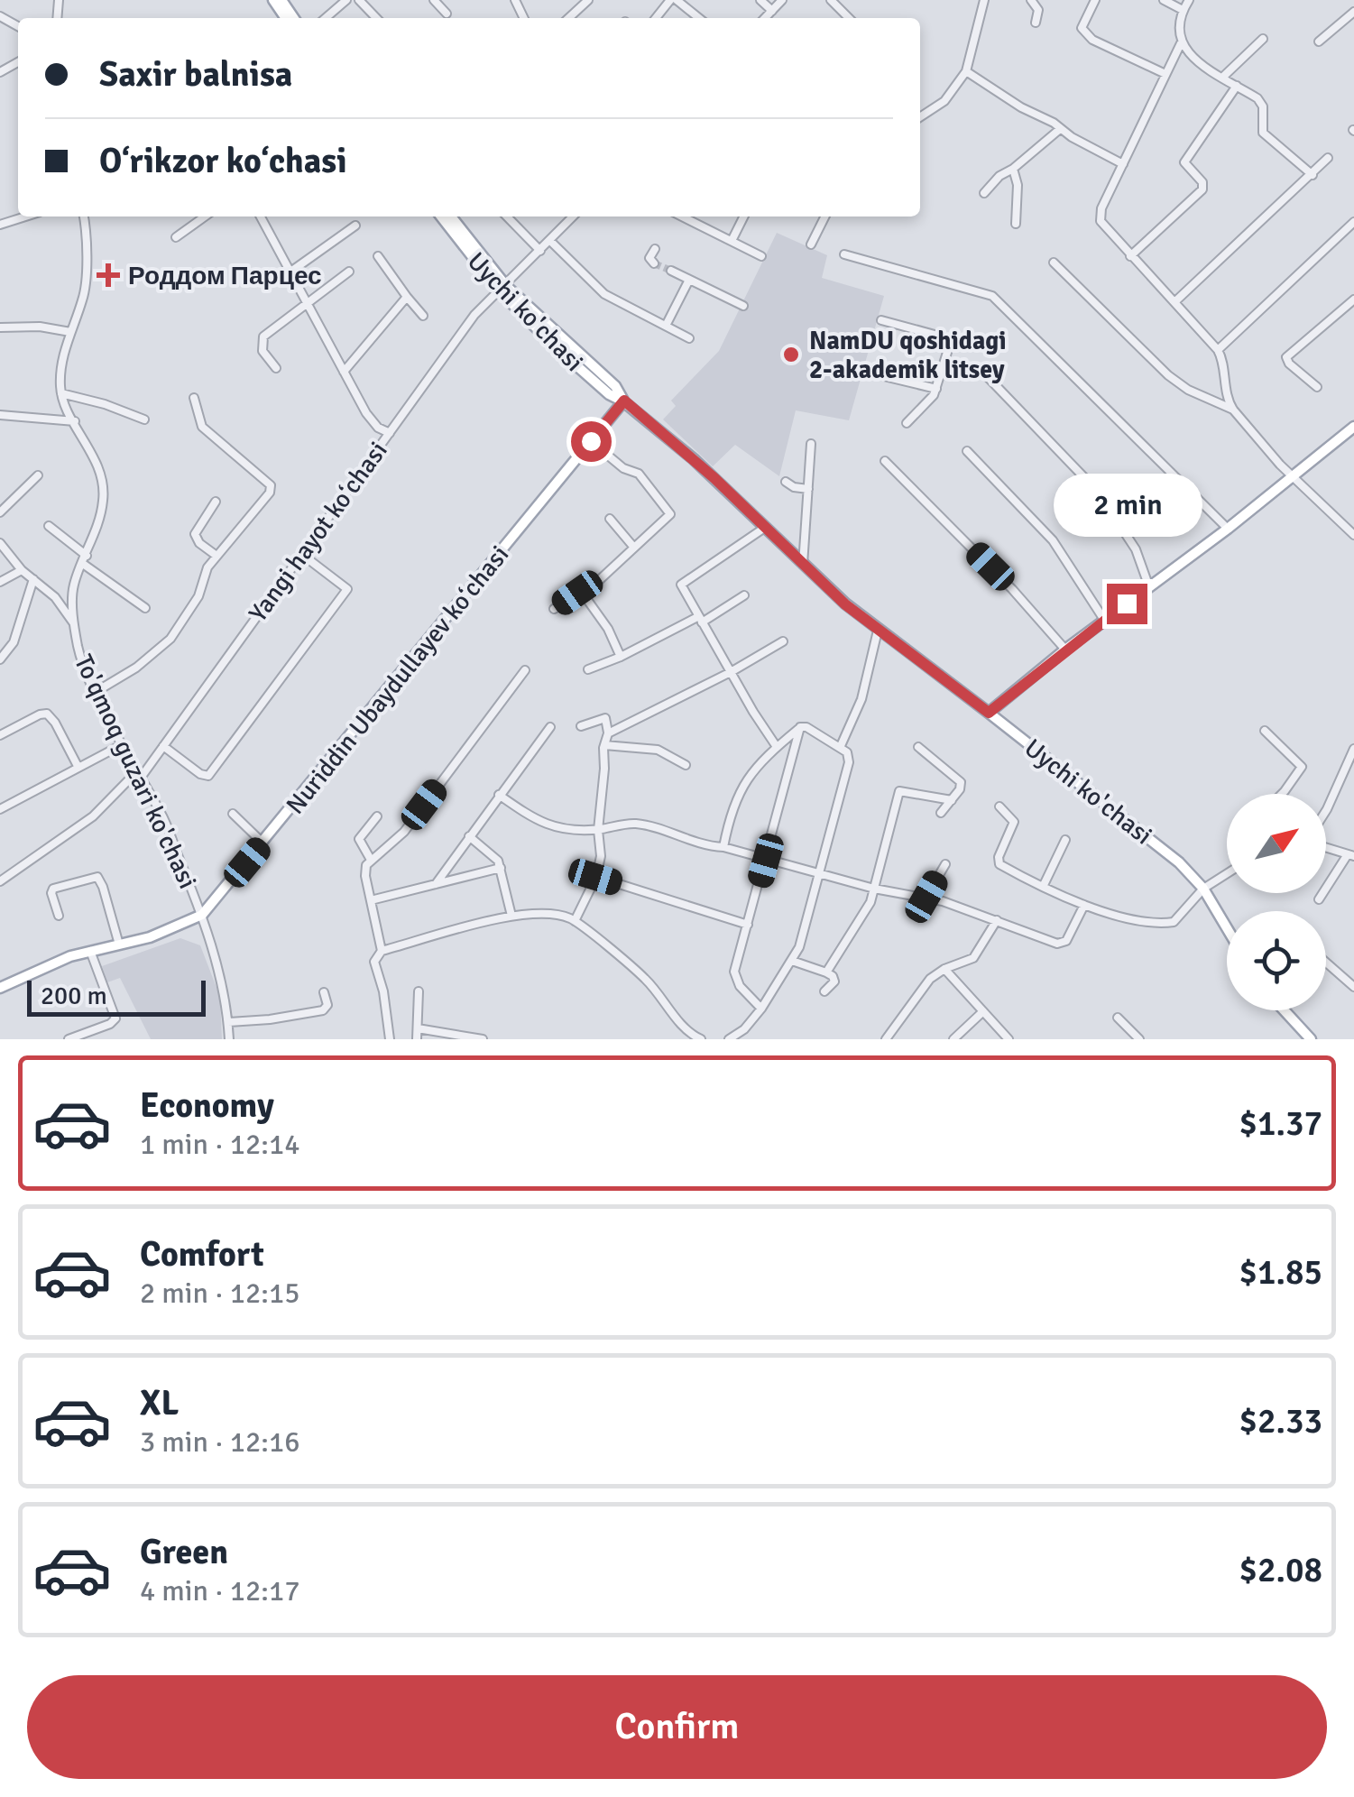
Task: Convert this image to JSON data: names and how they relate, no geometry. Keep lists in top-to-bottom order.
{
  "streets": {
    "main road": ["Uychi ko'chasi", "Nuriddin Ubaydullayev koʻchasi"],
    "street": ["Yangi hayot koʻchasi", "To'qmoq guzari ko'chasi"]
  },
  "crossings": [
    ["Uychi ko'chasi", "Yangi hayot koʻchasi"],
    ["Uychi ko'chasi", "Nuriddin Ubaydullayev koʻchasi"],
    ["Yangi hayot koʻchasi", "To'qmoq guzari ko'chasi"],
    ["Nuriddin Ubaydullayev koʻchasi", "To'qmoq guzari ko'chasi"]
  ],
  "places": {
    "health": ["Роддом Парцес"],
    "other": ["NamDU qoshidagi 2-akademik litsey"]
  },
  "scale_bar": "200 m",
  "north": "top right",
  "page": {
    "banner": ["Saxir balnisa", "Oʻrikzor koʻchasi"],
    "bubble": "2 min",
    "scale": "200 m",
    "list": [
      {
        "name": "Economy",
        "note": "1 min · 12:14",
        "value": "$1.37"
      },
      {
        "name": "Comfort",
        "note": "2 min · 12:15",
        "value": "$1.85"
      },
      {
        "name": "XL",
        "note": "3 min · 12:16",
        "value": "$2.33"
      },
      {
        "name": "Green",
        "note": "4 min · 12:17",
        "value": "$2.08"
      }
    ],
    "buttons": "Confirm"
  }
}
